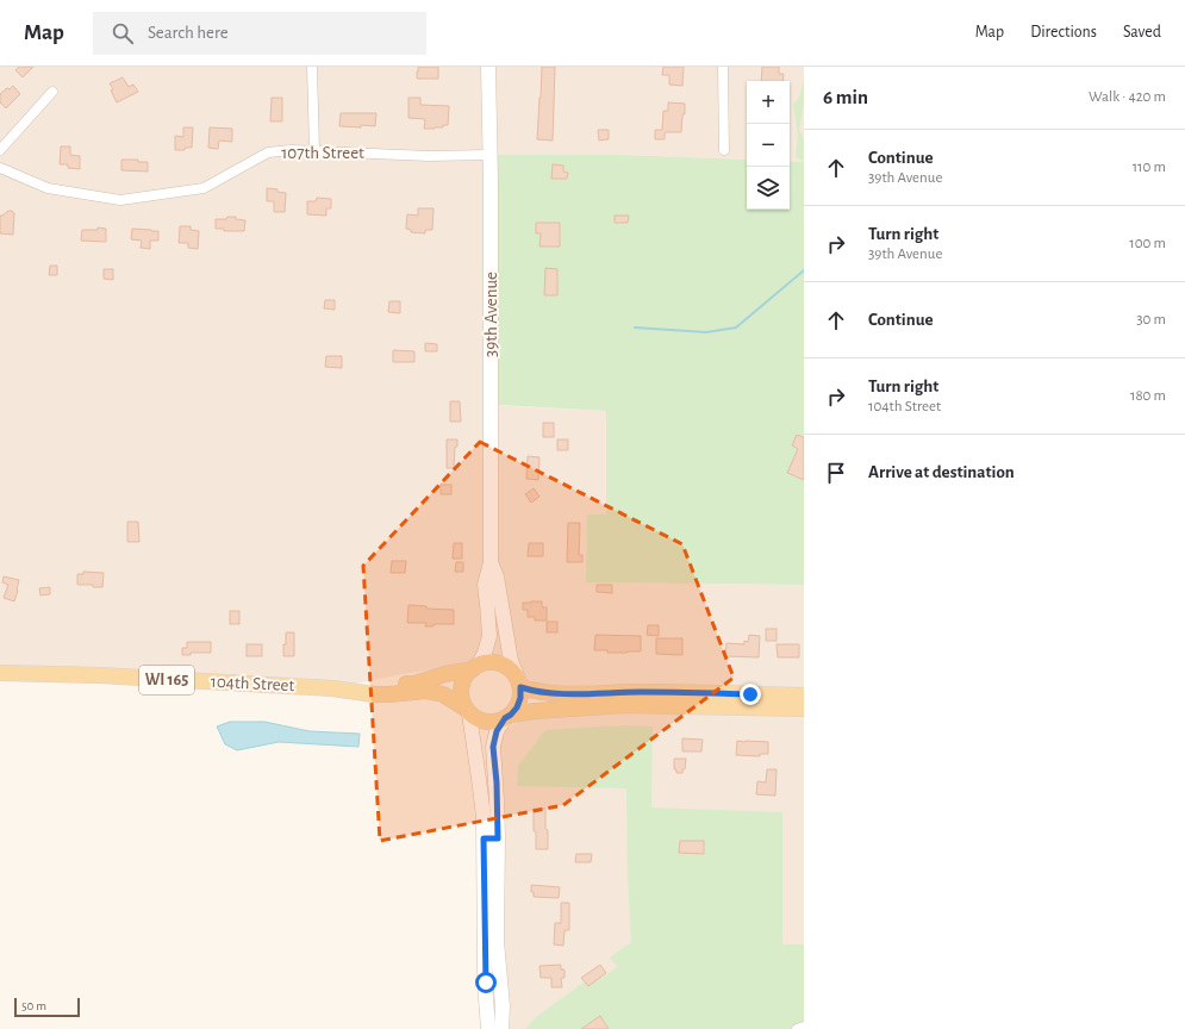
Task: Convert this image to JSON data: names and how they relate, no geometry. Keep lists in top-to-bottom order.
{
  "streets": {
    "main road": ["39th Avenue", "WI 165", "104th Street"],
    "street": ["107th Street"]
  },
  "crossings": [
    ["107th Street", "39th Avenue"],
    ["39th Avenue", "WI 165"],
    ["39th Avenue", "104th Street"],
    ["WI 165", "104th Street"]
  ],
  "scale_bar": "50 m",
  "page": {
    "header": "Map",
    "search": "Search here",
    "nav": ["Map", "Directions", "Saved"],
    "heading": ["6 min", "Walk · 420 m"],
    "map_buttons": ["+", "−"],
    "list": [
      ["Continue", "39th Avenue", "110 m"],
      ["Turn right", "39th Avenue", "100 m"],
      ["Continue", "30 m"],
      ["Turn right", "104th Street", "180 m"],
      "Arrive at destination"
    ],
    "scale": "50 m"
  }
}
